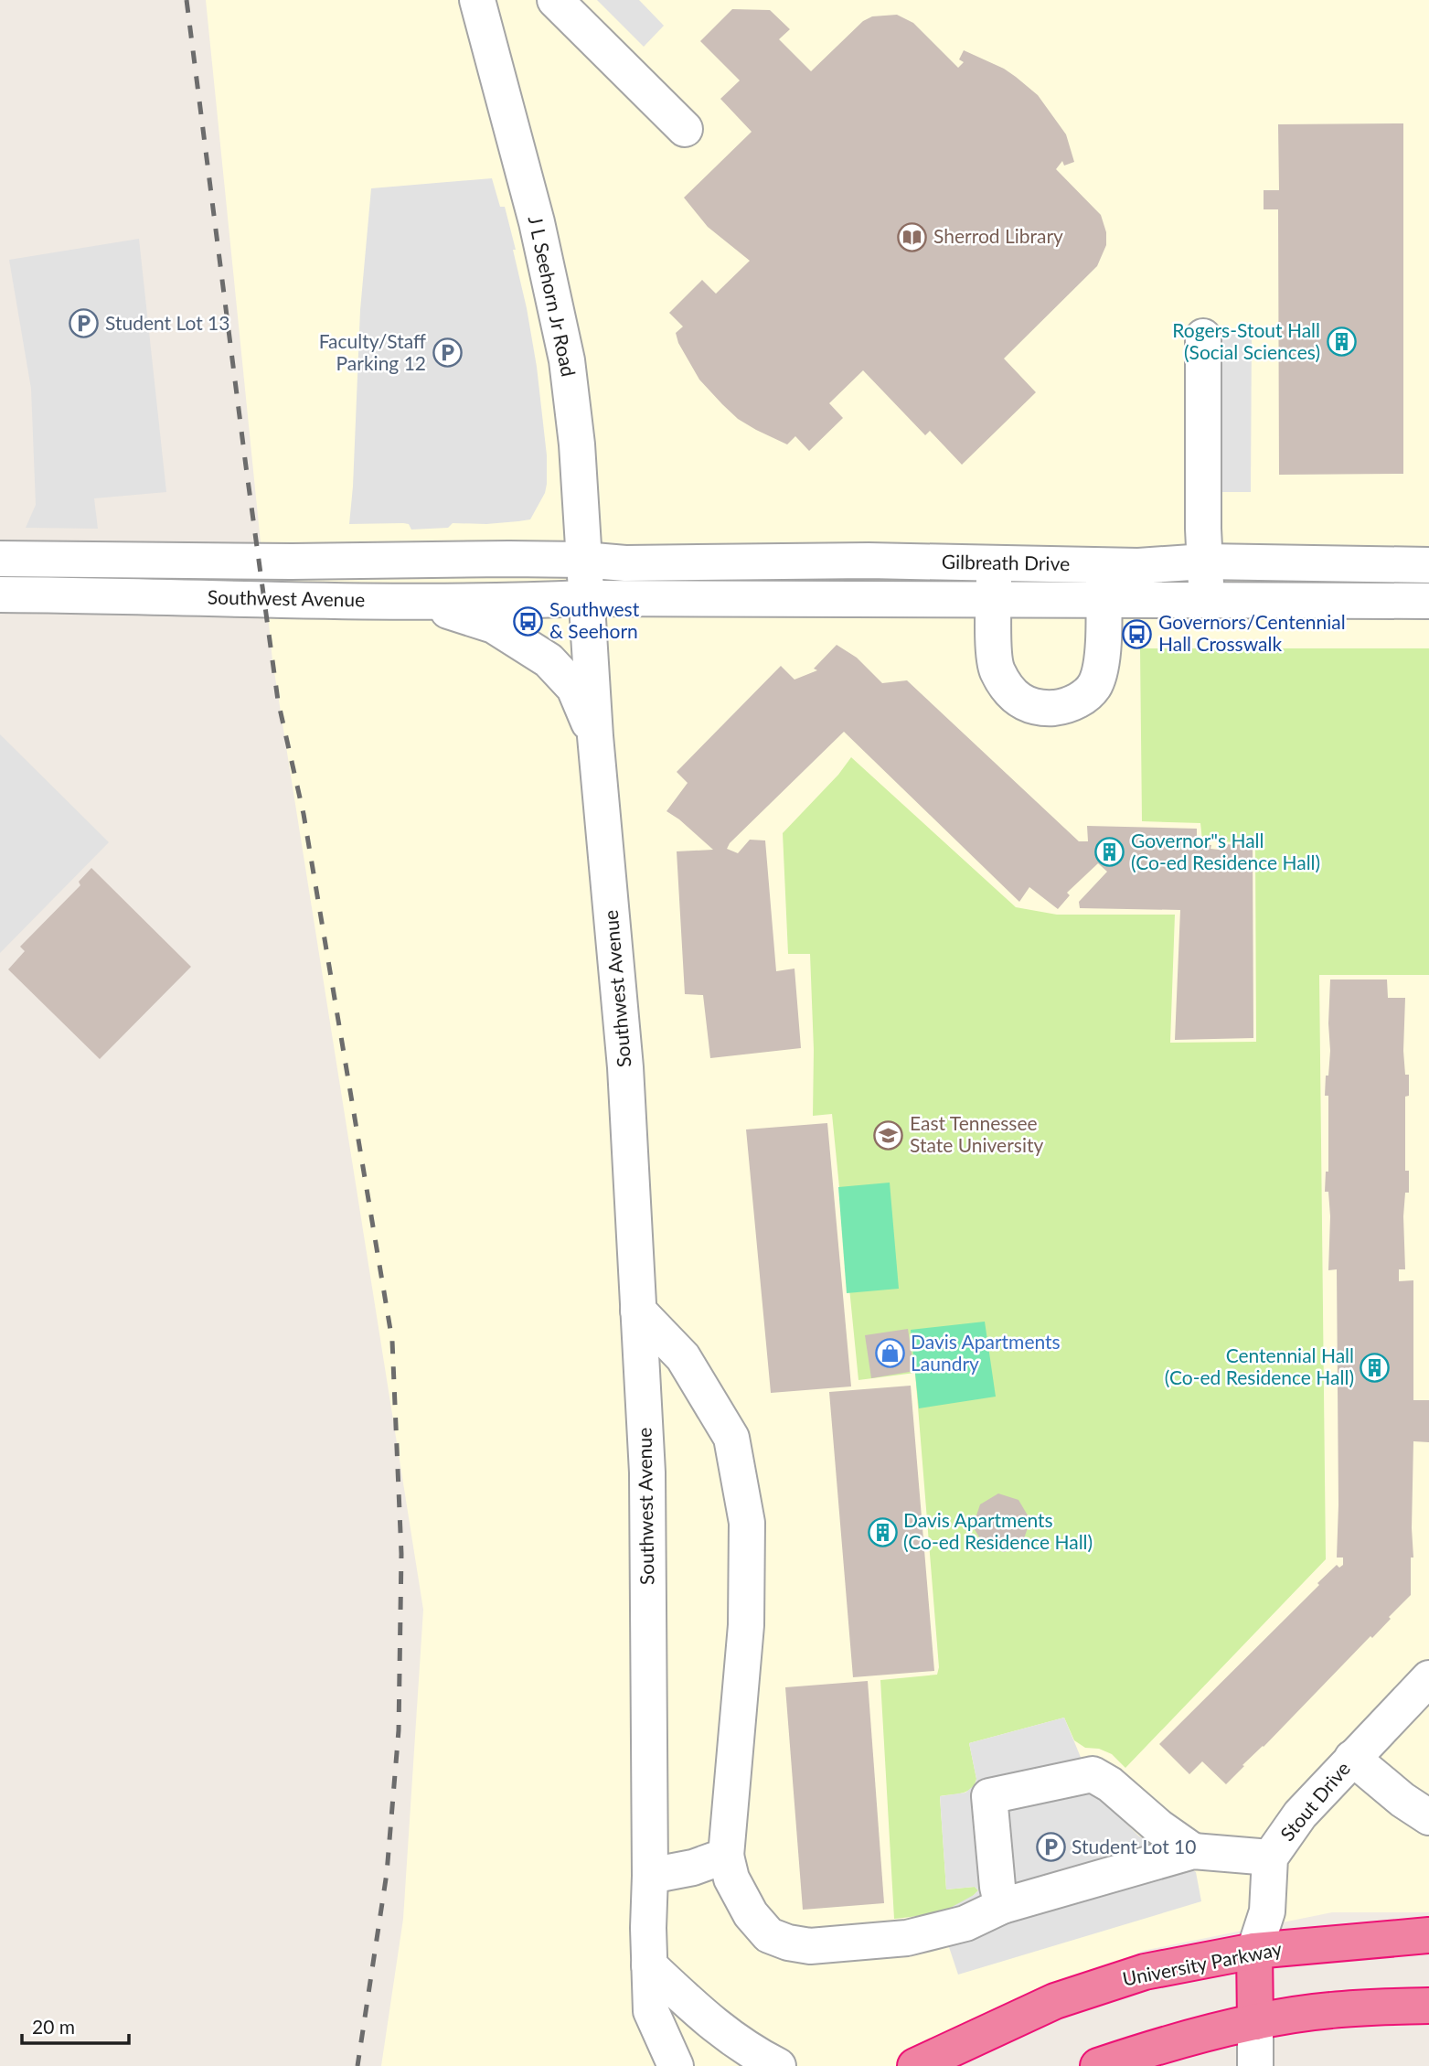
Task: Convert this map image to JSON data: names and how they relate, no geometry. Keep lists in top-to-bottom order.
{
  "streets": {
    "highway": ["University Parkway"],
    "street": [
      "J L Seehorn Jr Road",
      "Gilbreath Drive",
      "Southwest Avenue",
      "Stout Drive"
    ]
  },
  "crossings": [
    ["J L Seehorn Jr Road", "Gilbreath Drive"],
    ["J L Seehorn Jr Road", "Southwest Avenue"],
    ["Gilbreath Drive", "Southwest Avenue"],
    ["Stout Drive", "University Parkway"]
  ],
  "places": {
    "library": ["Sherrod Library"],
    "parking": ["Student Lot 13", "Faculty/Staff Parking 12", "Student Lot 10"],
    "building": [
      "Rogers-Stout Hall (Social Sciences)",
      "Governor\"s Hall (Co-ed Residence Hall)",
      "Centennial Hall (Co-ed Residence Hall)",
      "Davis Apartments (Co-ed Residence Hall)"
    ],
    "bus stop": ["Southwest & Seehorn", "Governors/Centennial Hall Crosswalk"],
    "school or university": ["East Tennessee State University"],
    "shop": ["Davis Apartments Laundry"]
  },
  "scale_bar": "20 m"
}
